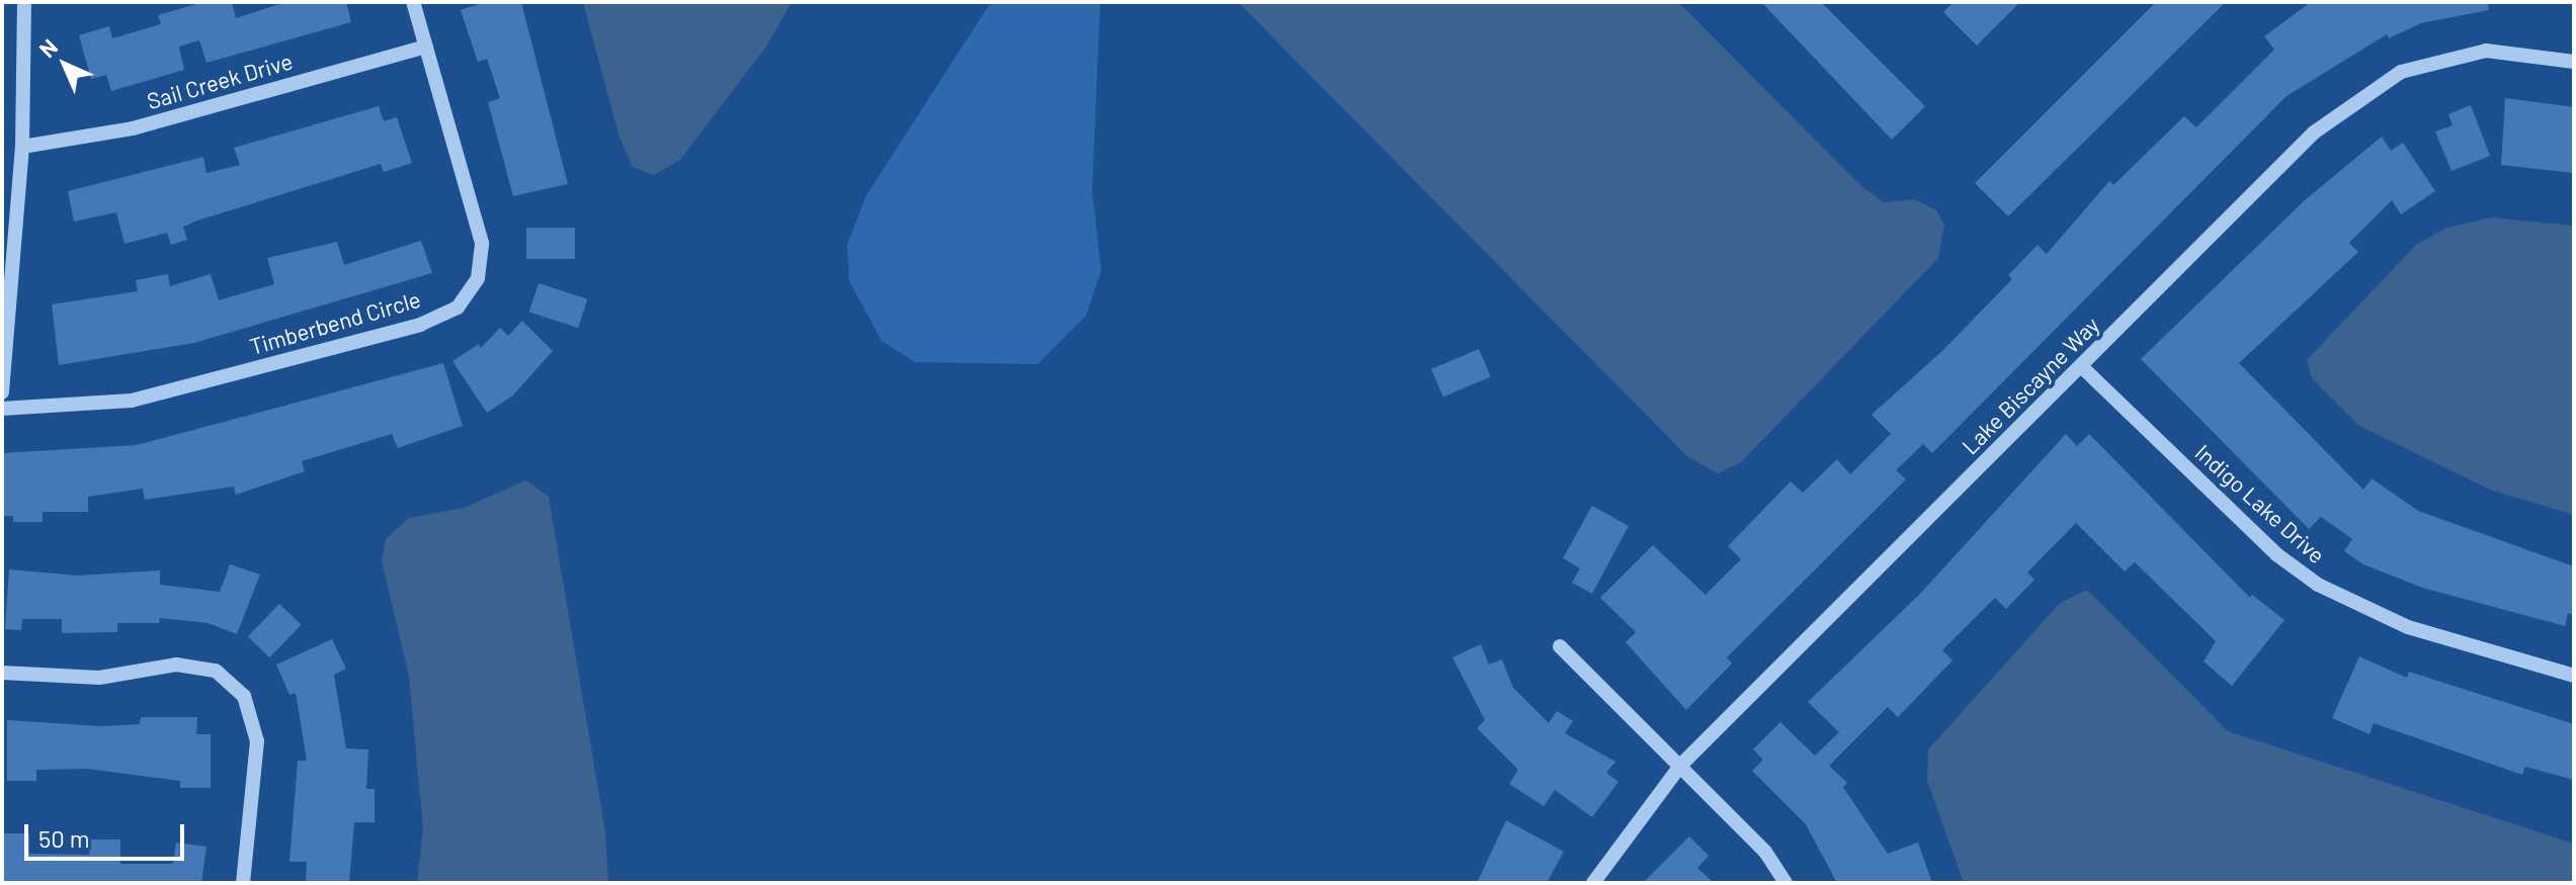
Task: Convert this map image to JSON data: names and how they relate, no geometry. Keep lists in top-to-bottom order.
{
  "streets": {
    "street": [
      "Sail Creek Drive",
      "Timberbend Circle",
      "Lake Biscayne Way",
      "Indigo Lake Drive"
    ]
  },
  "crossings": [
    ["Sail Creek Drive", "Timberbend Circle"],
    ["Lake Biscayne Way", "Indigo Lake Drive"]
  ],
  "scale_bar": "50 m",
  "north": "top left"
}
